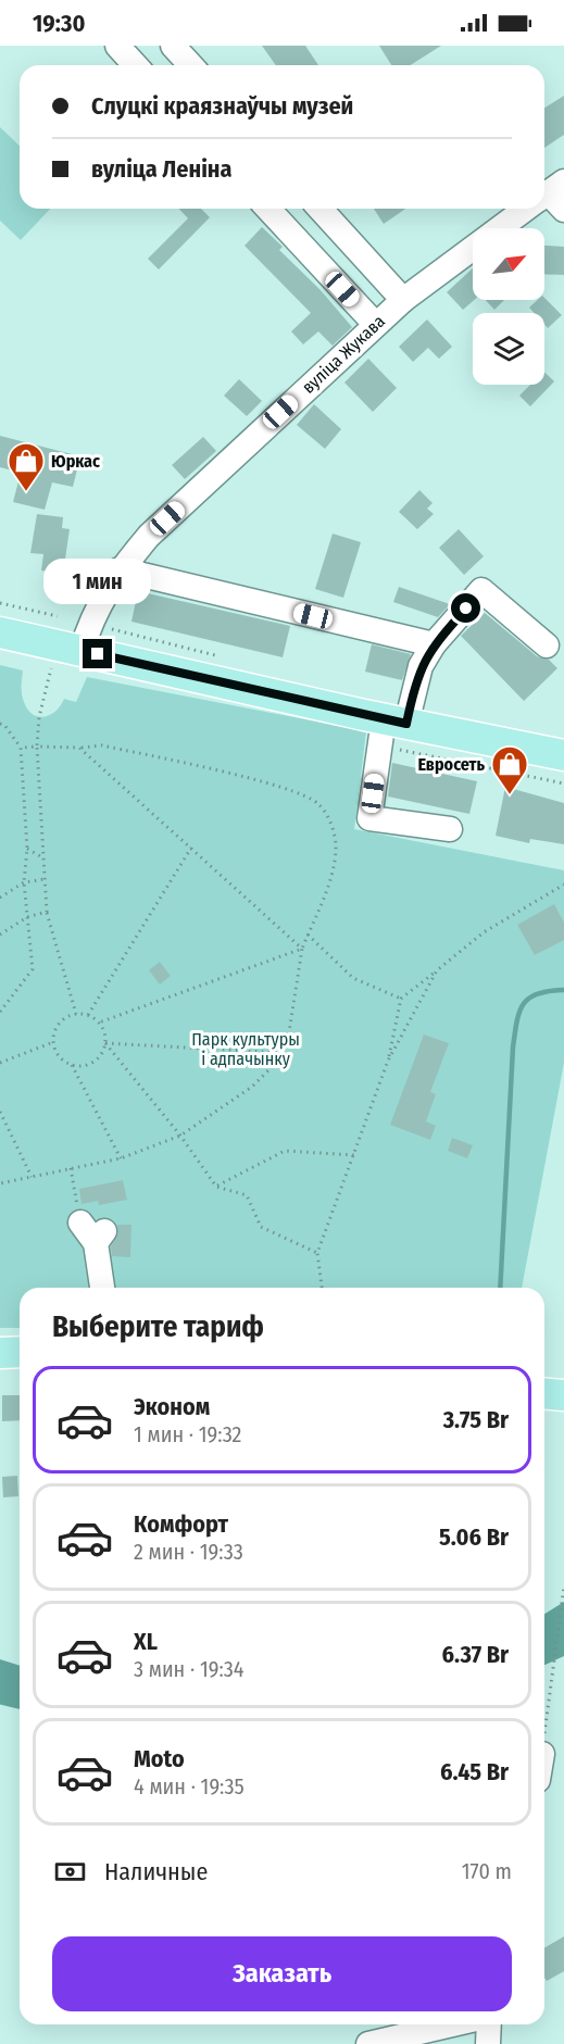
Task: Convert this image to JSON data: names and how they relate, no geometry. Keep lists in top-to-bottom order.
{
  "streets": {
    "street": ["вуліца Жукава"]
  },
  "parks": ["Парк культуры і адпачынку"],
  "places": {
    "shop": ["Юркас", "Евросеть"]
  },
  "north": "top right",
  "page": {
    "status": "19:30",
    "banner": ["Слуцкі краязнаўчы музей", "вуліца Леніна"],
    "bubble": "1 мин",
    "heading": "Выберите тариф",
    "list": [
      {
        "name": "Эконом",
        "note": "1 мин · 19:32",
        "value": "3.75 Br"
      },
      {
        "name": "Комфорт",
        "note": "2 мин · 19:33",
        "value": "5.06 Br"
      },
      {
        "name": "XL",
        "note": "3 мин · 19:34",
        "value": "6.37 Br"
      },
      {
        "name": "Moto",
        "note": "4 мин · 19:35",
        "value": "6.45 Br"
      }
    ],
    "pay": ["Наличные", "170 m"],
    "buttons": "Заказать"
  }
}
